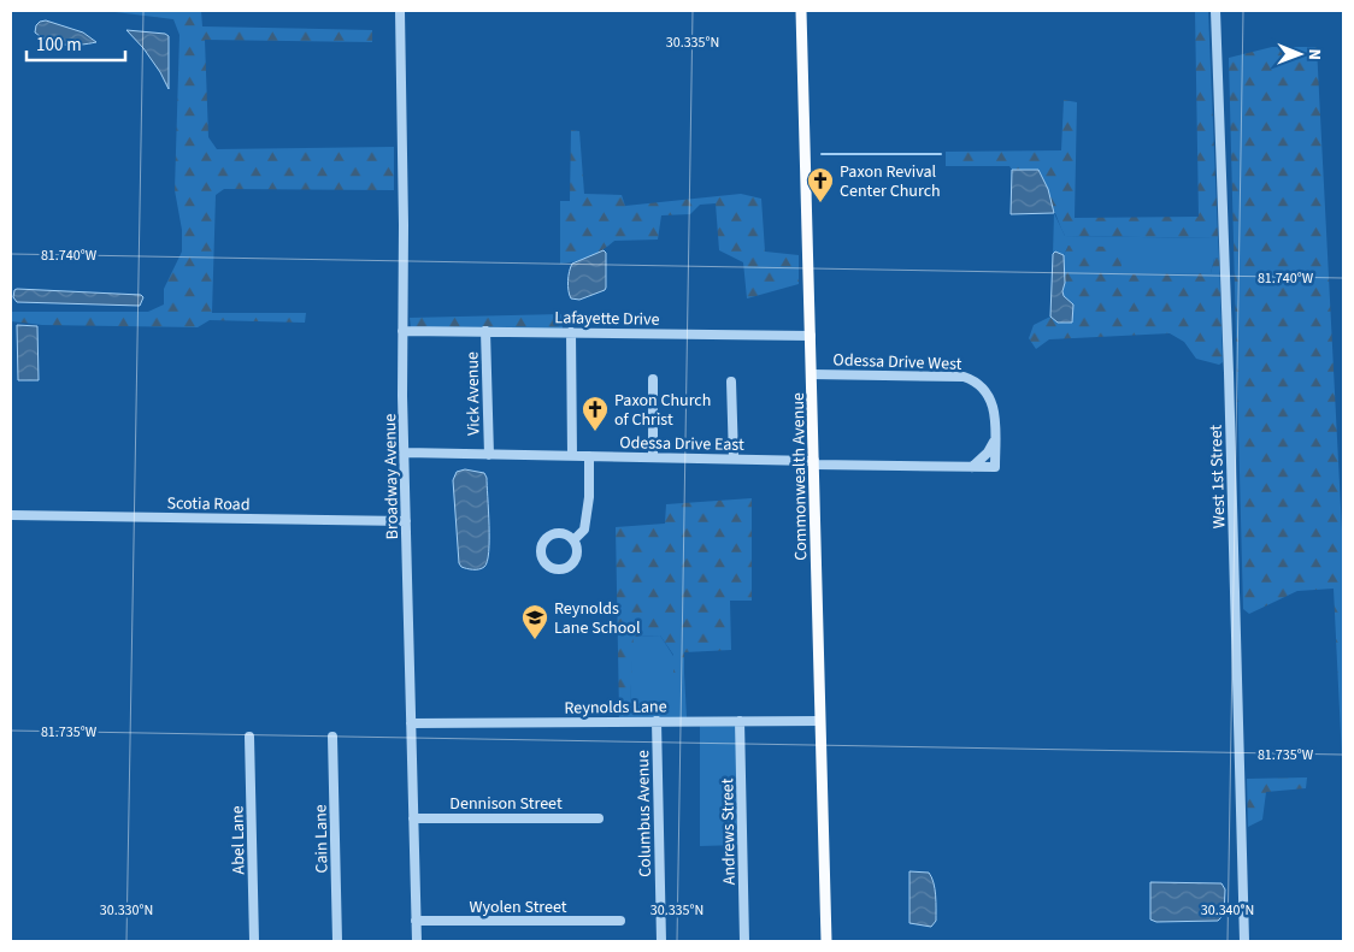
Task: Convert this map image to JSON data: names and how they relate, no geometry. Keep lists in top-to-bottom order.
{
  "streets": {
    "main road": ["Commonwealth Avenue"],
    "street": [
      "Lafayette Drive",
      "Odessa Drive West",
      "Vick Avenue",
      "Odessa Drive East",
      "Broadway Avenue",
      "West 1st Street",
      "Scotia Road",
      "Reynolds Lane",
      "Dennison Street",
      "Columbus Avenue",
      "Andrews Street",
      "Cain Lane",
      "Abel Lane",
      "Wyolen Street"
    ]
  },
  "crossings": [
    ["Lafayette Drive", "Vick Avenue"],
    ["Lafayette Drive", "Broadway Avenue"],
    ["Lafayette Drive", "Commonwealth Avenue"],
    ["Odessa Drive West", "Odessa Drive East"],
    ["Odessa Drive West", "Commonwealth Avenue"],
    ["Vick Avenue", "Odessa Drive East"],
    ["Odessa Drive East", "Broadway Avenue"],
    ["Odessa Drive East", "Commonwealth Avenue"],
    ["Broadway Avenue", "Scotia Road"],
    ["Broadway Avenue", "Reynolds Lane"],
    ["Broadway Avenue", "Dennison Street"],
    ["Broadway Avenue", "Wyolen Street"],
    ["Commonwealth Avenue", "Reynolds Lane"],
    ["Reynolds Lane", "Columbus Avenue"],
    ["Reynolds Lane", "Andrews Street"]
  ],
  "places": {
    "church": ["Paxon Revival Center Church", "Paxon Church of Christ"],
    "school or university": ["Reynolds Lane School"]
  },
  "scale_bar": "100 m",
  "north": "right",
  "coordinates": [
    "30.335°N",
    "81.740°W",
    "81.735°W",
    "30.330°N",
    "30.340°N"
  ]
}
